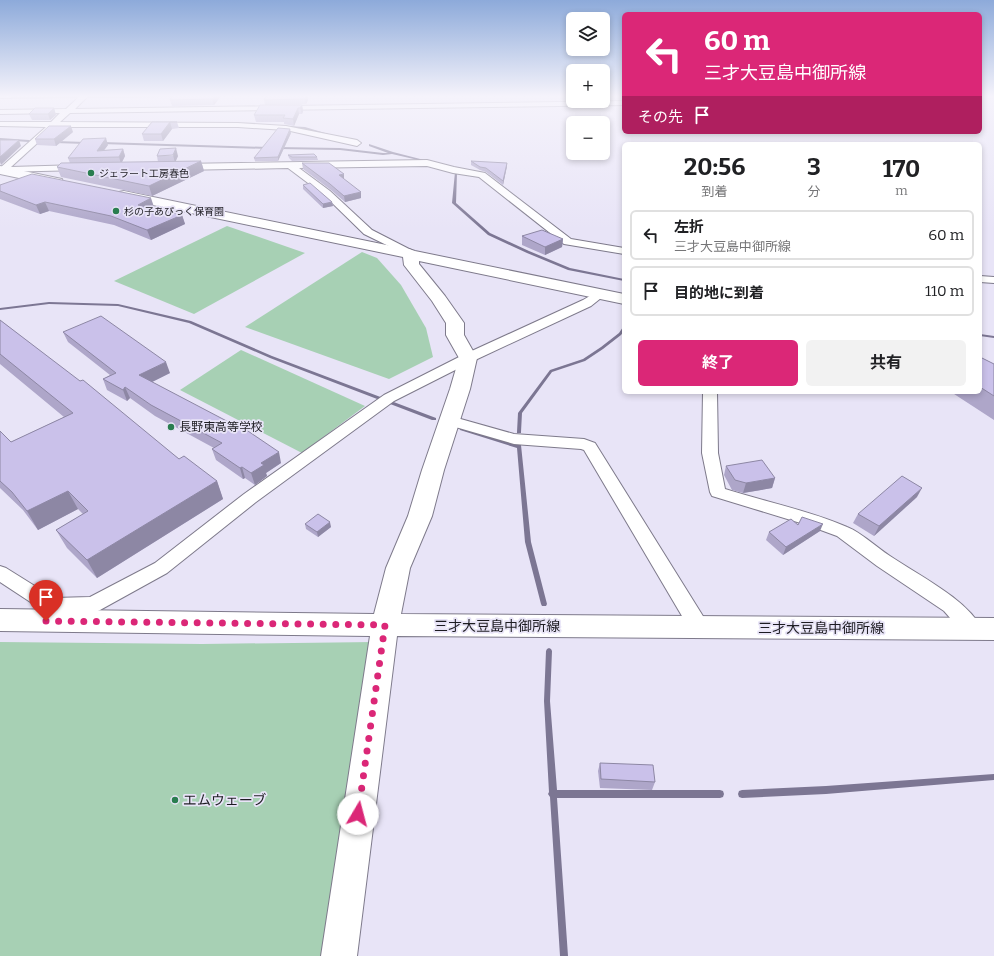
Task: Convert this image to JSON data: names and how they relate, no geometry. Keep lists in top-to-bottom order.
{
  "streets": {
    "street": ["三才大豆島中御所線"]
  },
  "places": [
    "ジェラート工房春色",
    "杉の子あぴっく保育園",
    "長野東高等学校",
    "エムウェーブ"
  ],
  "page": {
    "map_buttons": ["+", "−"],
    "turn": ["60 m", "三才大豆島中御所線"],
    "then": "その先",
    "eta": [
      "20:56",
      "到着",
      "3",
      "分",
      "170",
      "m"
    ],
    "list": [
      {
        "name": "左折",
        "note": "三才大豆島中御所線",
        "value": "60 m"
      },
      {
        "name": "目的地に到着",
        "value": "110 m"
      }
    ],
    "buttons": ["終了", "共有"]
  }
}
